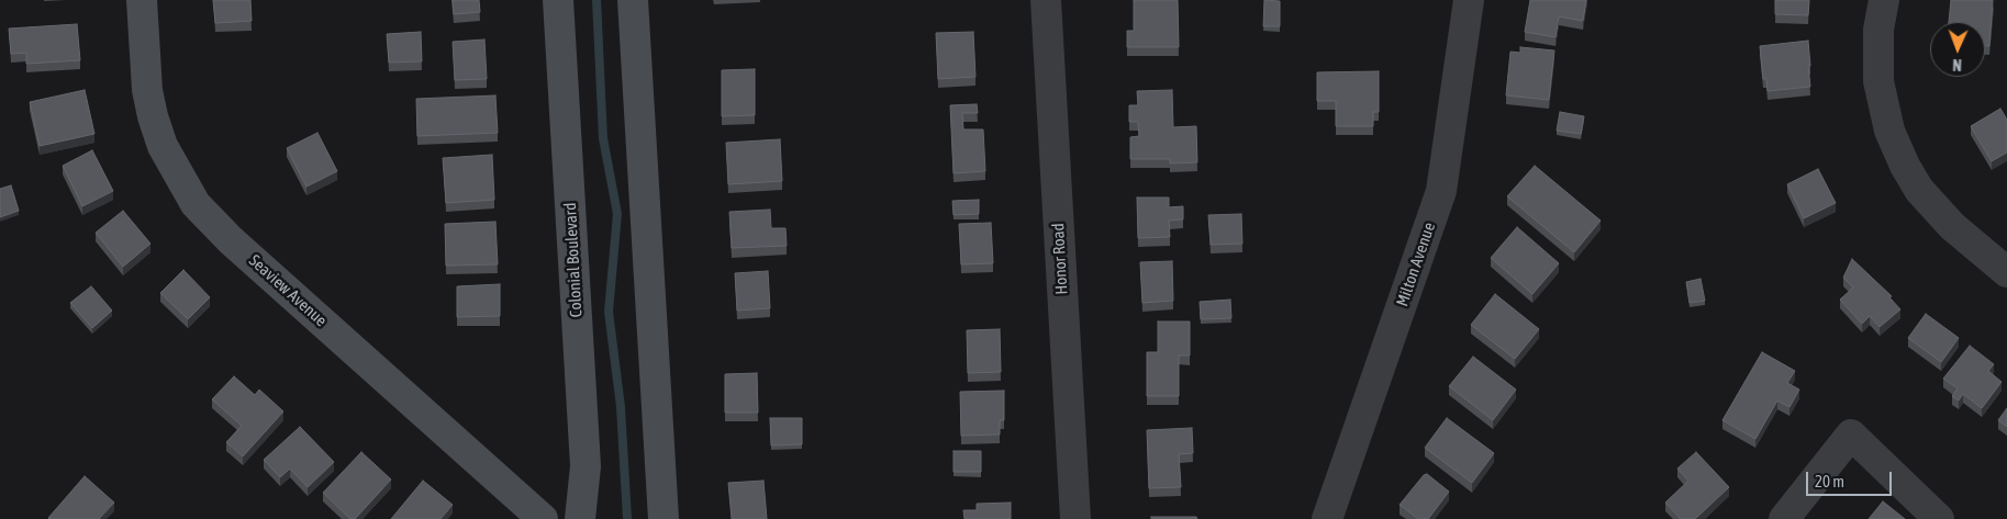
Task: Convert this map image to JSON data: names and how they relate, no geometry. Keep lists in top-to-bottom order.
{
  "streets": {
    "street": [
      "Honor Road",
      "Colonial Boulevard",
      "Milton Avenue",
      "Seaview Avenue"
    ]
  },
  "scale_bar": "20 m",
  "north": "bottom"
}
